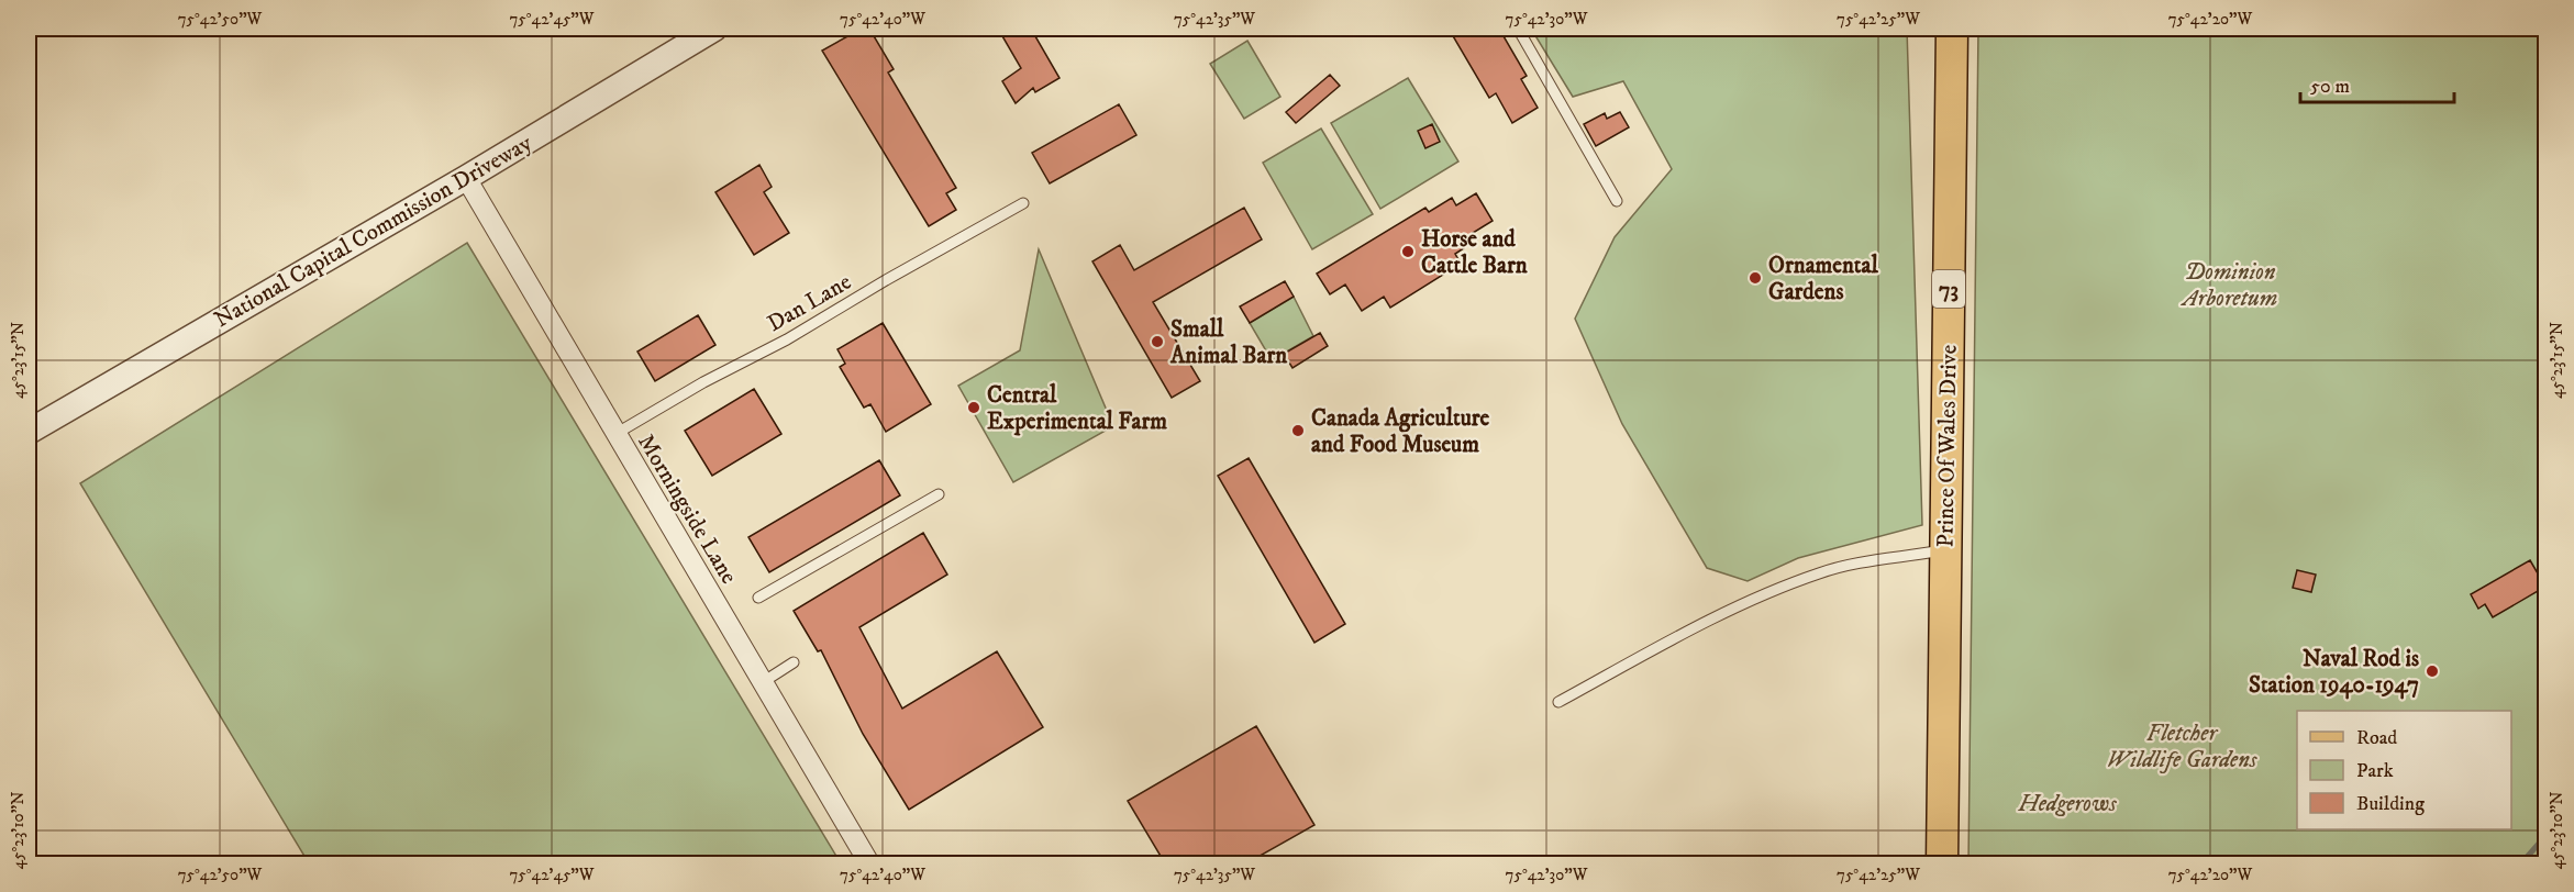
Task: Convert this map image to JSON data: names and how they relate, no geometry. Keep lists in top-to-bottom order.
{
  "streets": {
    "main road": ["73", "Prince Of Wales Drive"],
    "street": ["National Capital Commission Driveway", "Morningside Lane"],
    "lane": ["Dan Lane"]
  },
  "crossings": [
    ["National Capital Commission Driveway", "Morningside Lane"],
    ["Dan Lane", "Morningside Lane"]
  ],
  "parks": ["Dominion Arboretum", "Fletcher Wildlife Gardens", "Hedgerows"],
  "places": [
    "Horse and Cattle Barn",
    "Ornamental Gardens",
    "Small Animal Barn",
    "Central Experimental Farm",
    "Canada Agriculture and Food Museum",
    "Naval Rod is Station 1940-1947"
  ],
  "legend": ["Road", "Park", "Building"],
  "scale_bar": "50 m",
  "coordinates": [
    "75°42'50\"W",
    "75°42'45\"W",
    "75°42'40\"W",
    "75°42'35\"W",
    "75°42'30\"W",
    "75°42'25\"W",
    "75°42'20\"W",
    "45°23'15\"N",
    "45°23'10\"N"
  ]
}
